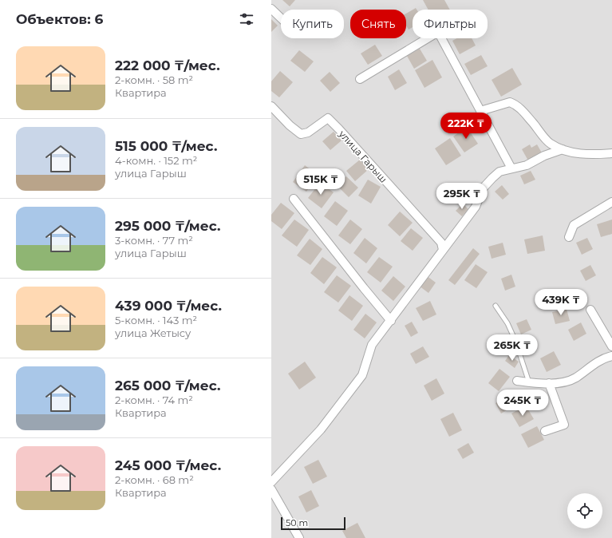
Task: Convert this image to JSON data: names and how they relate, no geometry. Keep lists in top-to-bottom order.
{
  "streets": {
    "street": ["улица Гарыш"]
  },
  "scale_bar": "50 m",
  "page": {
    "heading": "Объектов: 6",
    "chip": ["Купить", "Снять", "Фильтры"],
    "list": [
      {
        "name": "222 000 ₸/мес.",
        "note": "2-комн. · 58 m² · Квартира"
      },
      {
        "name": "515 000 ₸/мес.",
        "note": "4-комн. · 152 m² · улица Гарыш"
      },
      {
        "name": "295 000 ₸/мес.",
        "note": "3-комн. · 77 m² · улица Гарыш"
      },
      {
        "name": "439 000 ₸/мес.",
        "note": "5-комн. · 143 m² · улица Жетысу"
      },
      {
        "name": "265 000 ₸/мес.",
        "note": "2-комн. · 74 m² · Квартира"
      },
      {
        "name": "245 000 ₸/мес.",
        "note": "2-комн. · 68 m² · Квартира"
      }
    ],
    "price": [
      "222K ₸",
      "515K ₸",
      "295K ₸",
      "439K ₸",
      "265K ₸",
      "245K ₸"
    ],
    "scale": "50 m"
  }
}
